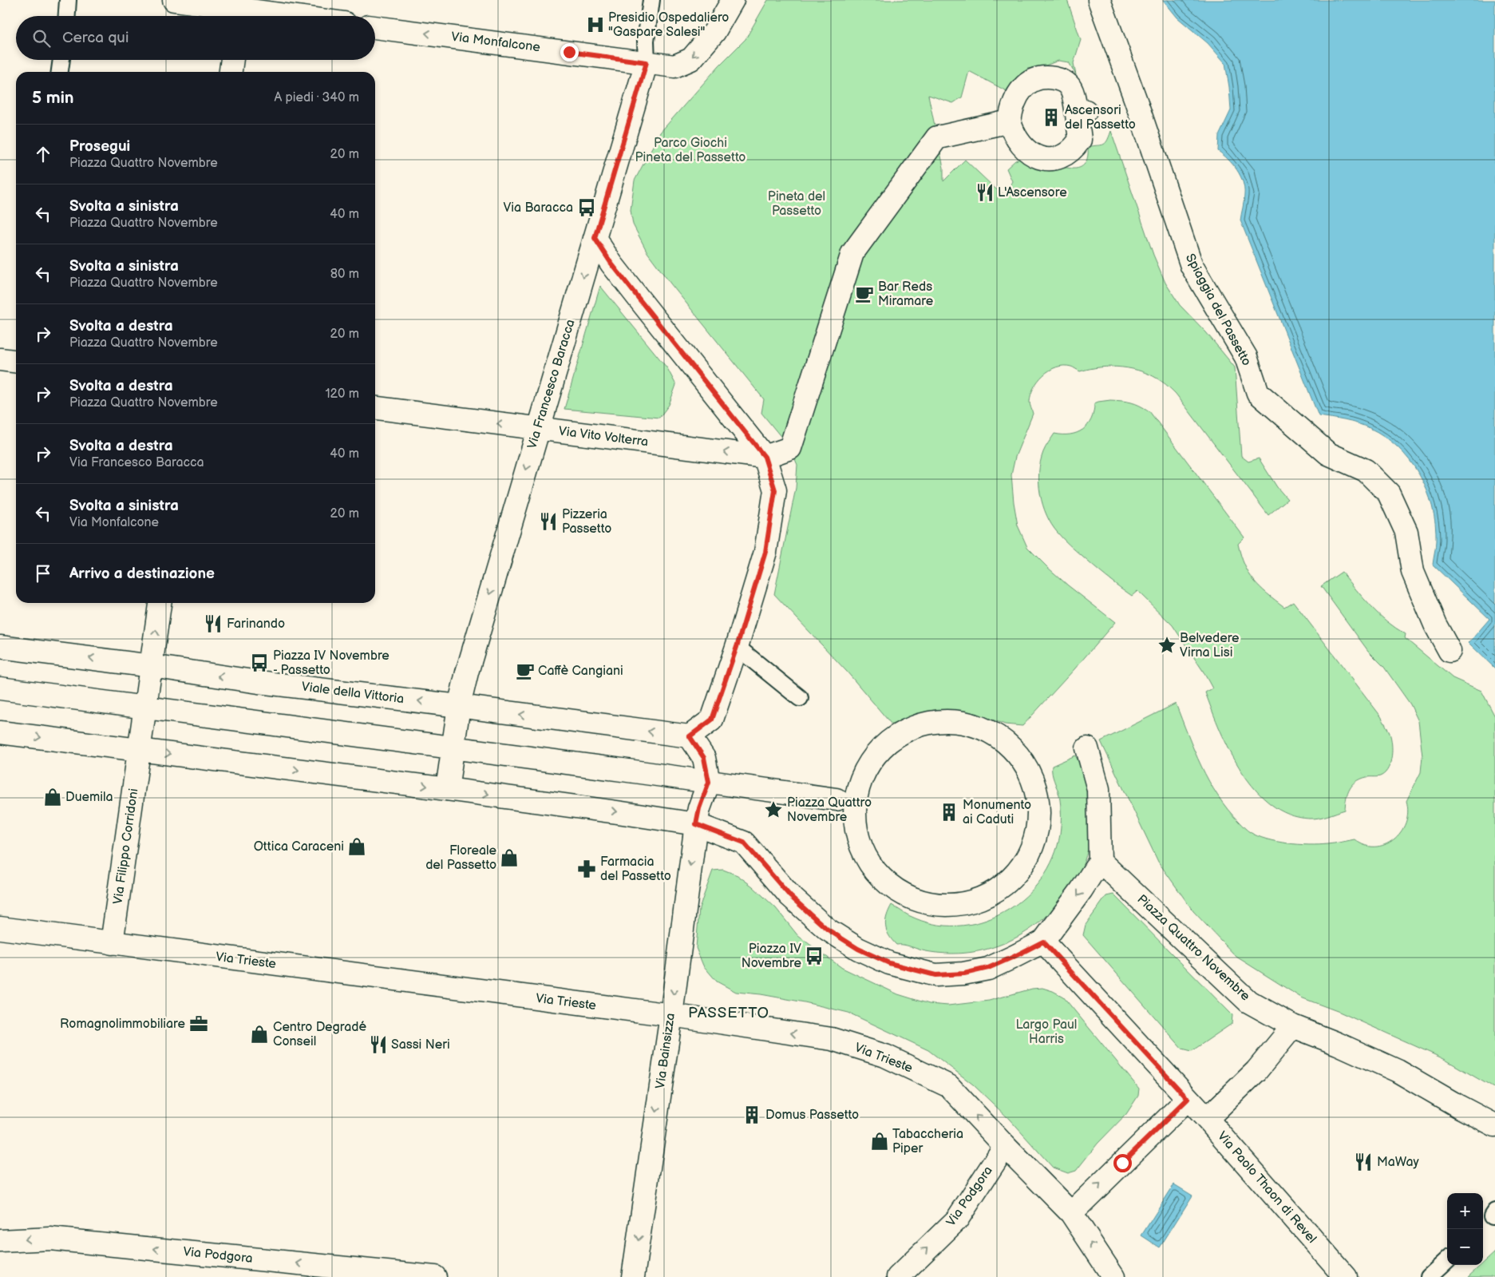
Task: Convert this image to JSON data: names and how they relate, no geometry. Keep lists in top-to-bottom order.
{
  "streets": {
    "street": [
      "Via Monfalcone",
      "Spiaggia del Passetto",
      "Via Francesco Baracca",
      "Via Vito Volterra",
      "Viale della Vittoria",
      "Via Filippo Corridoni",
      "Piazza Quattro Novembre",
      "Via Trieste",
      "Via Bainsizza",
      "Via Paolo Thaon di Revel",
      "Via Podgora"
    ]
  },
  "crossings": [
    ["Via Monfalcone", "Via Francesco Baracca"],
    ["Via Francesco Baracca", "Via Vito Volterra"],
    ["Via Francesco Baracca", "Viale della Vittoria"],
    ["Via Filippo Corridoni", "Via Trieste"],
    ["Via Trieste", "Via Bainsizza"],
    ["Via Trieste", "Via Podgora"]
  ],
  "one_way": [
    "Via Monfalcone",
    "Via Francesco Baracca",
    "Via Vito Volterra",
    "Via Bainsizza"
  ],
  "districts": ["PASSETTO"],
  "parks": ["Parco Giochi Pineta del Passetto", "Pineta del Passetto", "Largo Paul Harris"],
  "places": {
    "hospital": ["Presidio Ospedaliero \"Gaspare Salesi\""],
    "building": ["Ascensori del Passetto", "Monumento ai Caduti", "Domus Passetto"],
    "restaurant": [
      "L'Ascensore",
      "Pizzeria Passetto",
      "Farinando",
      "Sassi Neri",
      "MaWay"
    ],
    "bus stop": ["Via Baracca", "Piazza IV Novembre - Passetto", "Piazza IV Novembre"],
    "cafe": ["Bar Reds Miramare", "Caffè Cangiani"],
    "place": ["Belvedere Virna Lisi", "Piazza Quattro Novembre"],
    "shop": [
      "Duemila",
      "Ottica Caraceni",
      "Floreale del Passetto",
      "Centro Degradé Conseil",
      "Tabaccheria Piper"
    ],
    "pharmacy": ["Farmacia del Passetto"],
    "office": ["Romagnolimmobiliare"]
  },
  "page": {
    "search": "Cerca qui",
    "heading": ["5 min", "A piedi · 340 m"],
    "list": [
      ["Prosegui", "Piazza Quattro Novembre", "20 m"],
      ["Svolta a sinistra", "Piazza Quattro Novembre", "40 m"],
      ["Svolta a sinistra", "Piazza Quattro Novembre", "80 m"],
      ["Svolta a destra", "Piazza Quattro Novembre", "20 m"],
      ["Svolta a destra", "Piazza Quattro Novembre", "120 m"],
      ["Svolta a destra", "Via Francesco Baracca", "40 m"],
      ["Svolta a sinistra", "Via Monfalcone", "20 m"],
      "Arrivo a destinazione"
    ],
    "map_buttons": ["+", "−"]
  }
}
